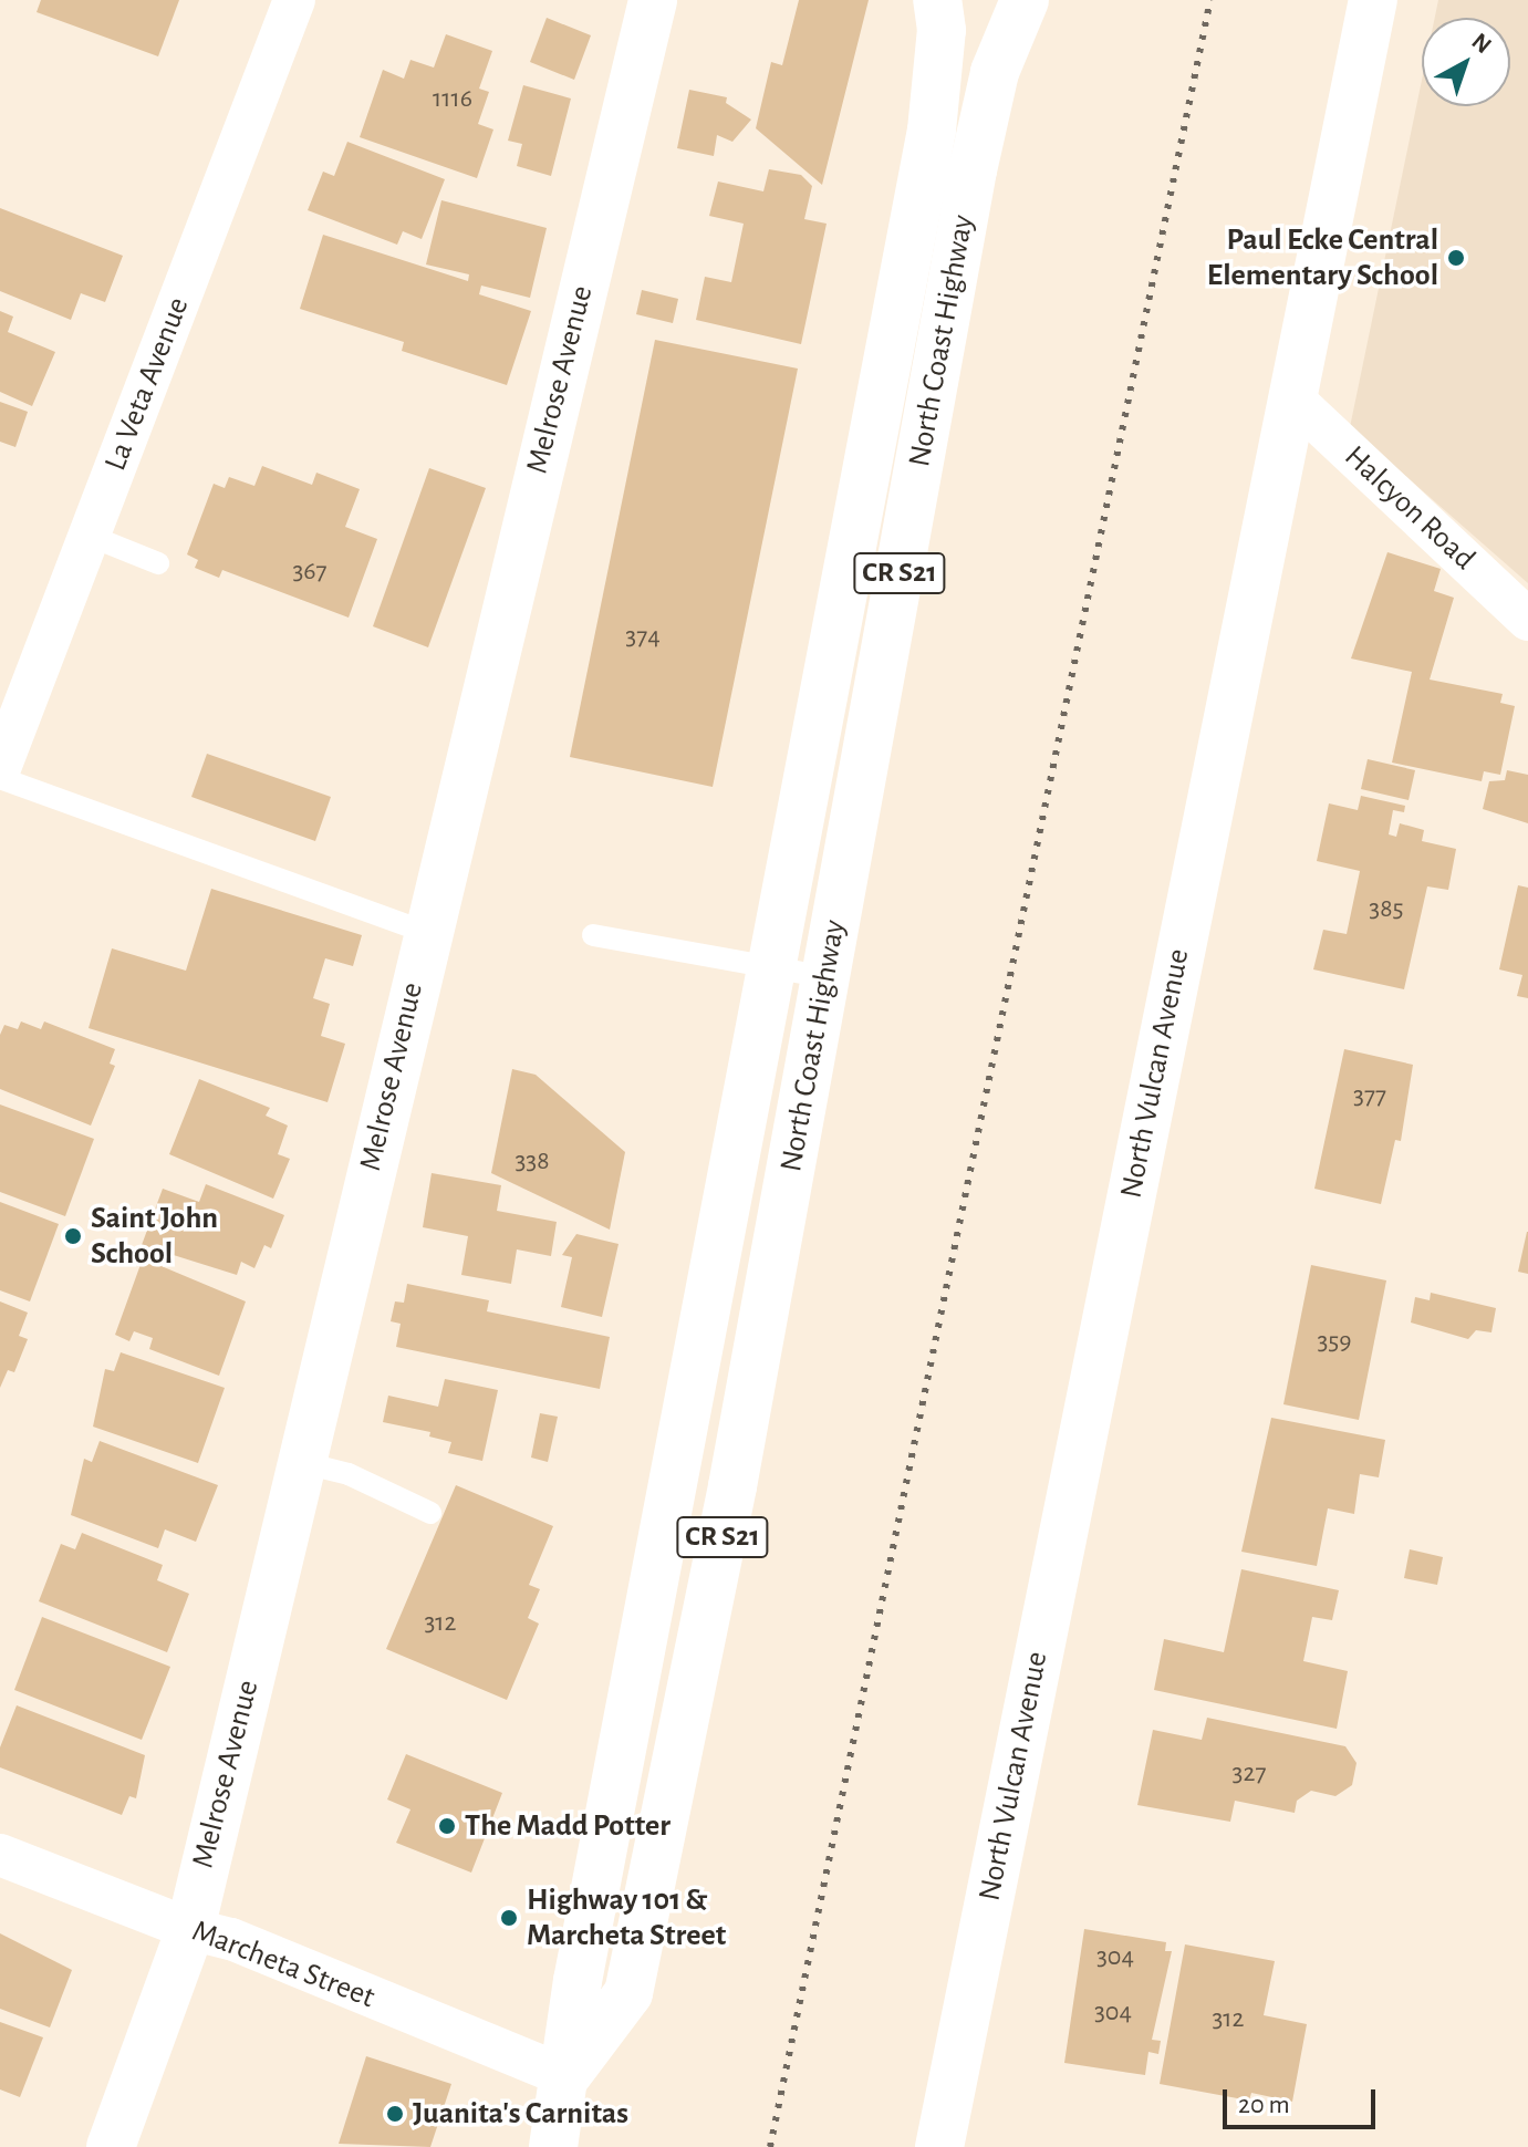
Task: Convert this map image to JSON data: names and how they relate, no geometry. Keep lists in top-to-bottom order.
{
  "streets": {
    "main road": [
      "North Coast Highway",
      "Melrose Avenue",
      "CR S21",
      "North Vulcan Avenue"
    ],
    "street": ["La Veta Avenue", "Halcyon Road", "Marcheta Street"]
  },
  "crossings": [
    ["North Coast Highway", "Marcheta Street"],
    ["Melrose Avenue", "Marcheta Street"],
    ["Halcyon Road", "North Vulcan Avenue"]
  ],
  "places": [
    "Paul Ecke Central Elementary School",
    "Saint John School",
    "The Madd Potter",
    "Highway 101 & Marcheta Street",
    "Juanita's Carnitas"
  ],
  "house_numbers": [
    "1116",
    "367",
    "374",
    "385",
    "377",
    "338",
    "359",
    "312",
    "327",
    "304",
    "304",
    "312"
  ],
  "scale_bar": "20 m",
  "north": "top right"
}
